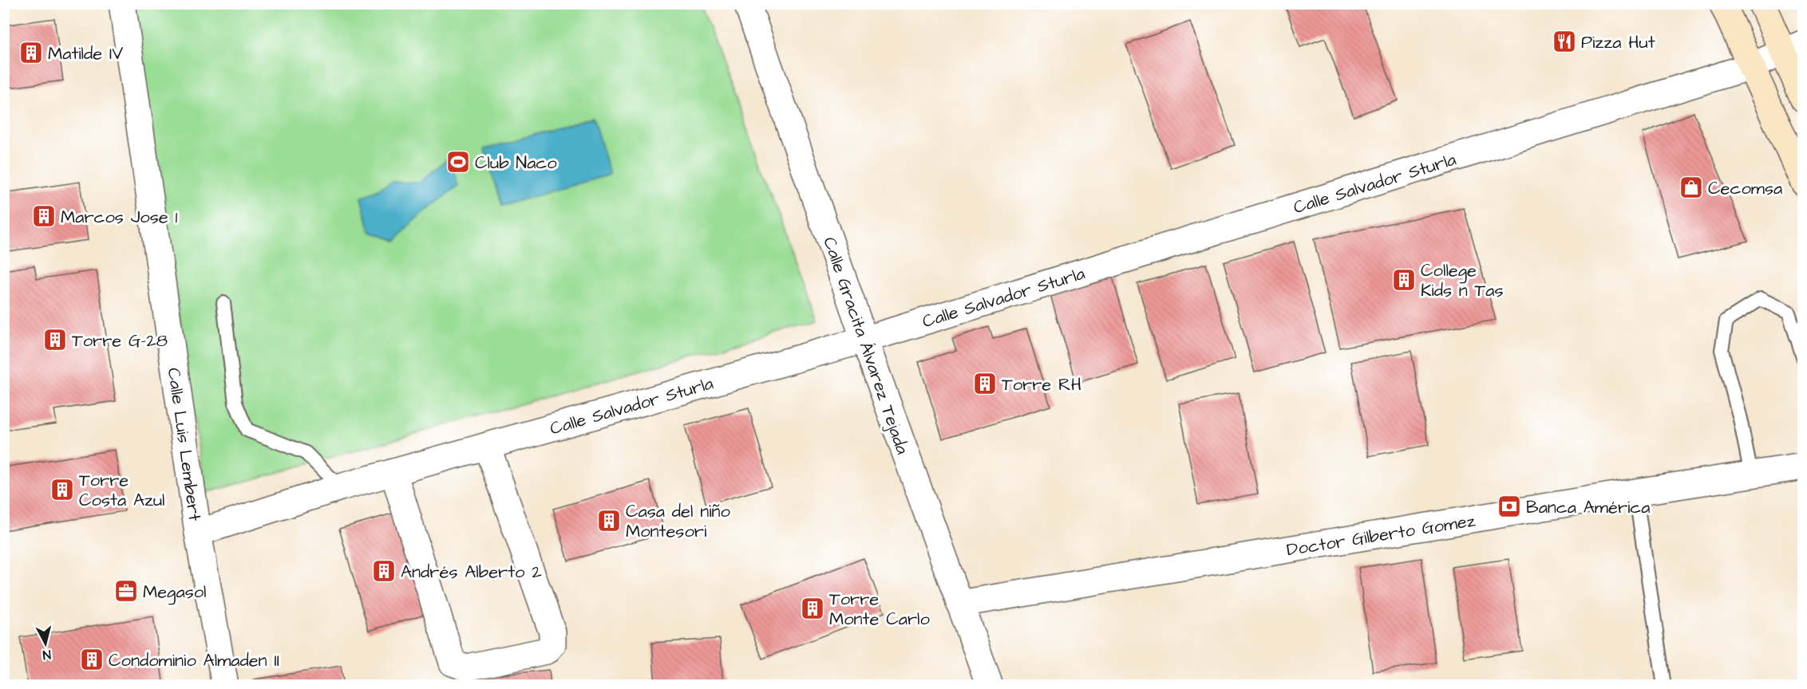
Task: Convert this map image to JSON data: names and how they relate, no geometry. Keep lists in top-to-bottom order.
{
  "streets": {
    "street": [
      "Calle Salvador Sturla",
      "Calle Gracita Álvarez Tejada",
      "Calle Luis Lembert",
      "Doctor Gilberto Gomez"
    ]
  },
  "crossings": [
    ["Calle Salvador Sturla", "Calle Gracita Álvarez Tejada"],
    ["Calle Salvador Sturla", "Calle Luis Lembert"],
    ["Calle Gracita Álvarez Tejada", "Doctor Gilberto Gomez"]
  ],
  "places": {
    "restaurant": ["Pizza Hut"],
    "building": [
      "Matilde IV",
      "Marcos Jose 1",
      "College Kids n Tas",
      "Torre G-28",
      "Torre RH",
      "Torre Costa Azul",
      "Casa del niño Montesori",
      "Andrés Alberto 2",
      "Torre Monte Carlo",
      "Condominio Almaden II"
    ],
    "sports": ["Club Naco"],
    "shop": ["Cecomsa"],
    "bank": ["Banca América"],
    "office": ["Megasol"]
  },
  "north": "bottom"
}
